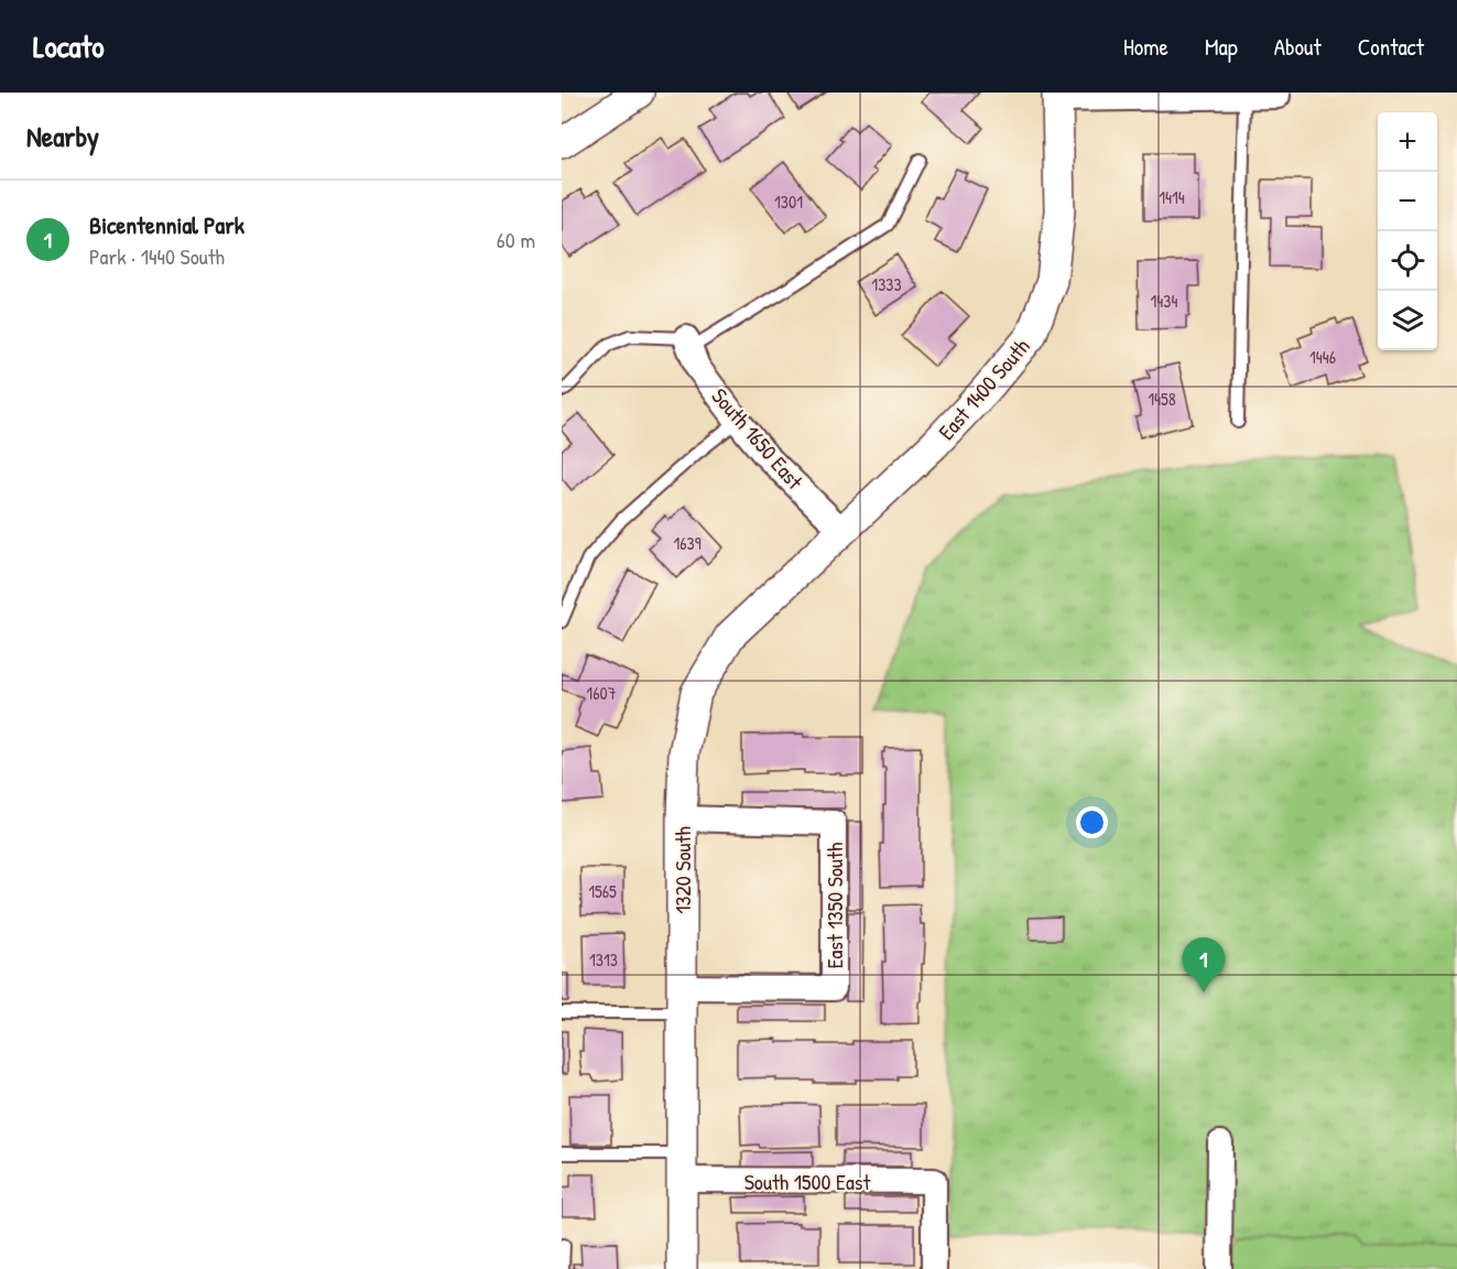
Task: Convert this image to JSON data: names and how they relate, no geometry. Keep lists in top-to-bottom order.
{
  "streets": {
    "street": [
      "East 1400 South",
      "South 1650 East",
      "1320 South",
      "East 1350 South",
      "South 1500 East"
    ]
  },
  "crossings": [
    ["East 1400 South", "South 1650 East"],
    ["East 1400 South", "1320 South"],
    ["South 1650 East", "1320 South"],
    ["1320 South", "East 1350 South"],
    ["1320 South", "South 1500 East"]
  ],
  "house_numbers": [
    "1414",
    "1301",
    "1333",
    "1434",
    "1446",
    "1458",
    "1639",
    "1607",
    "1565",
    "1313"
  ],
  "page": {
    "header": "Locato",
    "nav": [
      "Home",
      "Map",
      "About",
      "Contact"
    ],
    "heading": "Nearby",
    "map_buttons": ["+", "−"],
    "list": [
      {
        "mark": "1",
        "name": "Bicentennial Park",
        "note": "Park · 1440 South",
        "value": "60 m"
      }
    ],
    "pins": "1"
  }
}
